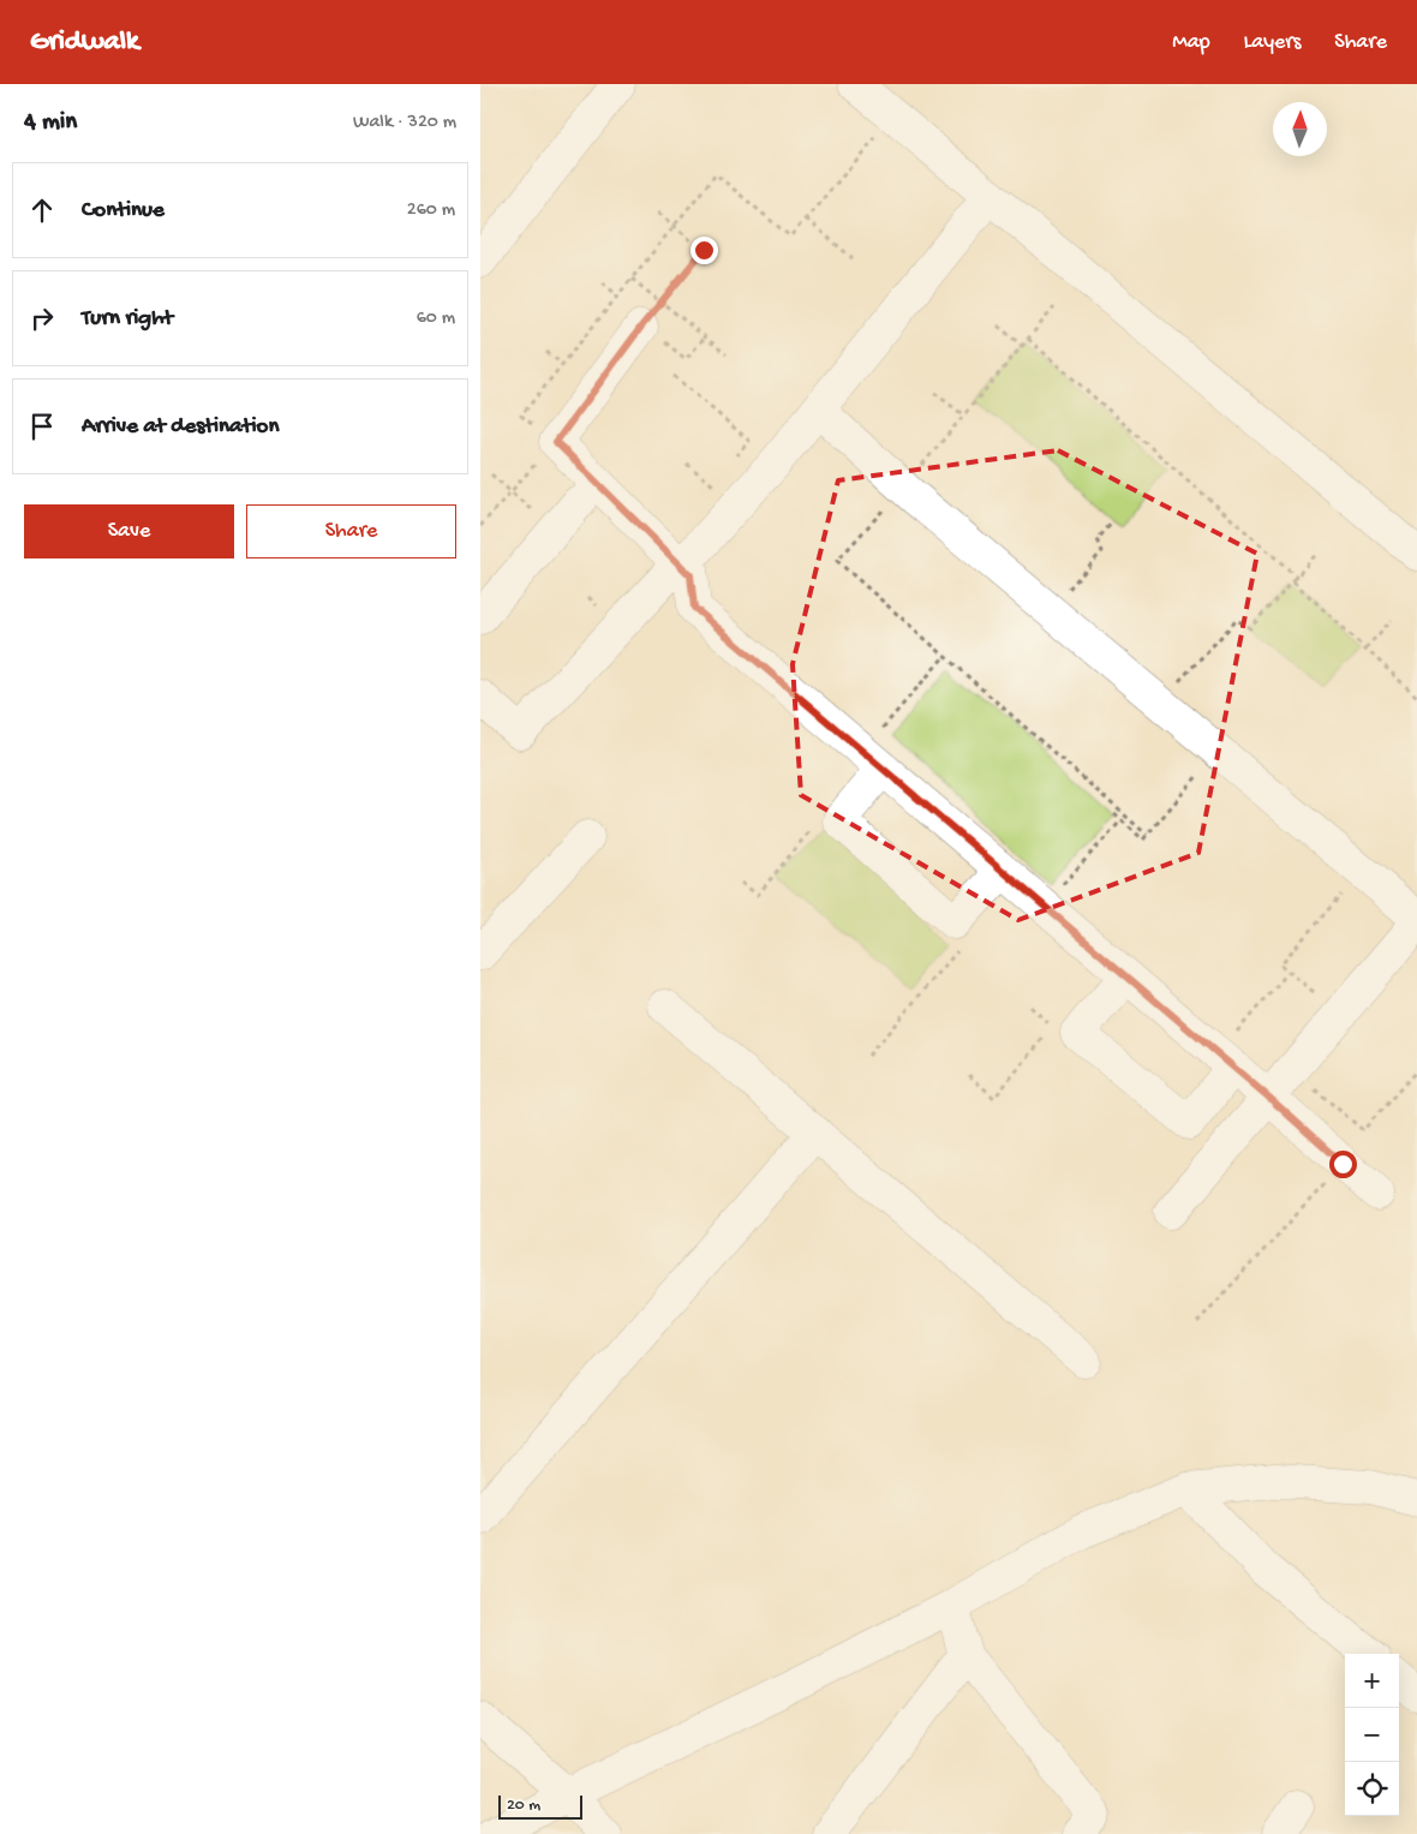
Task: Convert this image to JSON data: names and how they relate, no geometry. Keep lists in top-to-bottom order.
{
  "scale_bar": "20 m",
  "north": "top",
  "page": {
    "header": "Gridwalk",
    "nav": ["Map", "Layers", "Share"],
    "heading": ["4 min", "Walk · 320 m"],
    "list": [
      ["Continue", "260 m"],
      ["Turn right", "60 m"],
      "Arrive at destination"
    ],
    "buttons": ["Save", "Share"],
    "map_buttons": ["+", "−"],
    "scale": "20 m"
  }
}
